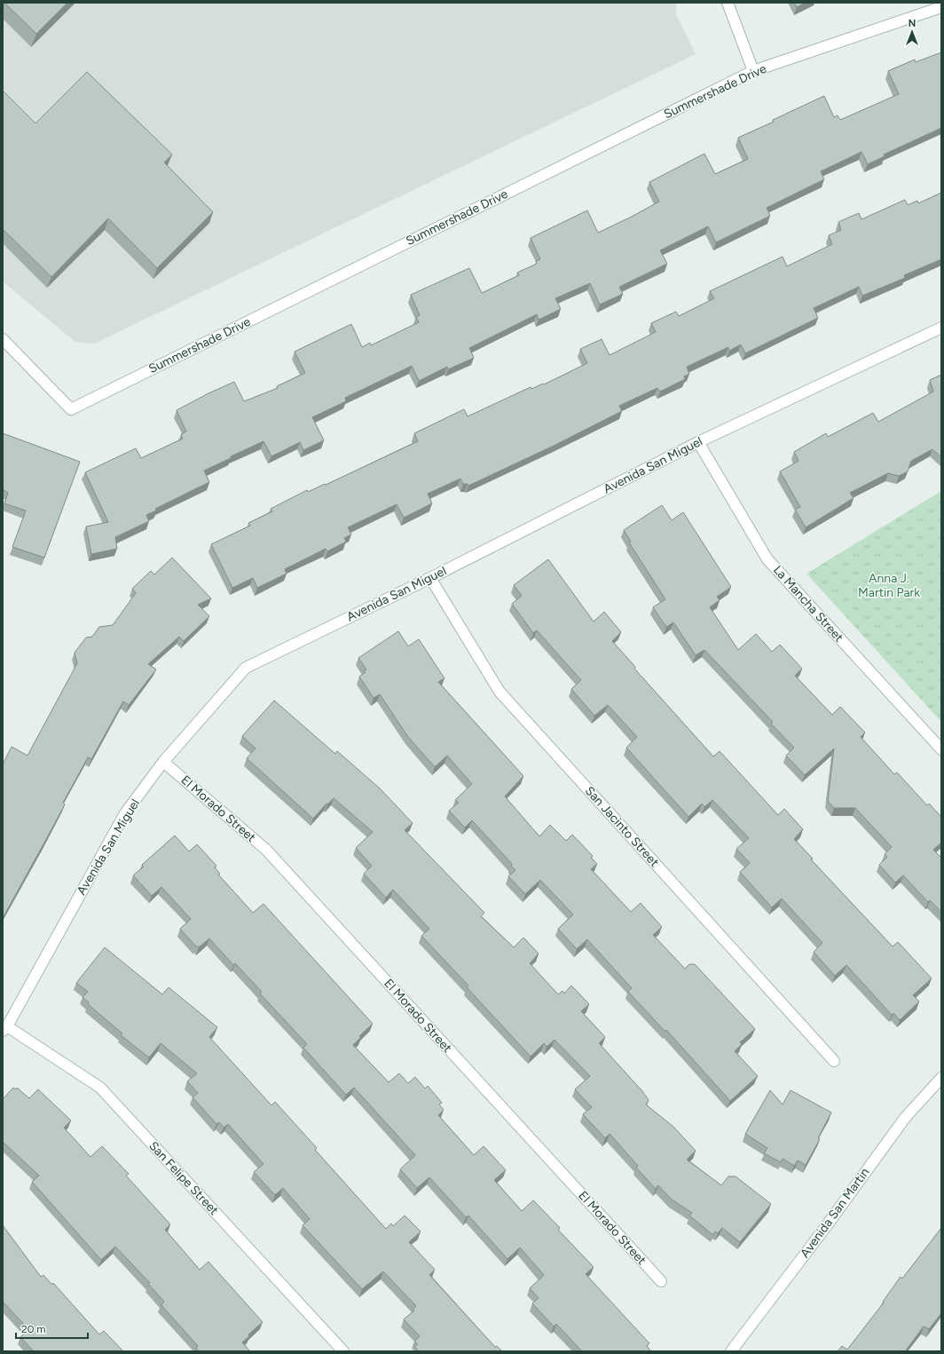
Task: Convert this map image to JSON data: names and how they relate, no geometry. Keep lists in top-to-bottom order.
{
  "streets": {
    "street": [
      "Summershade Drive",
      "Avenida San Miguel",
      "La Mancha Street",
      "El Morado Street",
      "San Jacinto Street",
      "San Felipe Street",
      "Avenida San Martin"
    ]
  },
  "crossings": [
    ["Avenida San Miguel", "La Mancha Street"],
    ["Avenida San Miguel", "El Morado Street"],
    ["Avenida San Miguel", "San Jacinto Street"],
    ["Avenida San Miguel", "San Felipe Street"]
  ],
  "parks": ["Anna J. Martin Park"],
  "scale_bar": "20 m",
  "north": "top"
}
